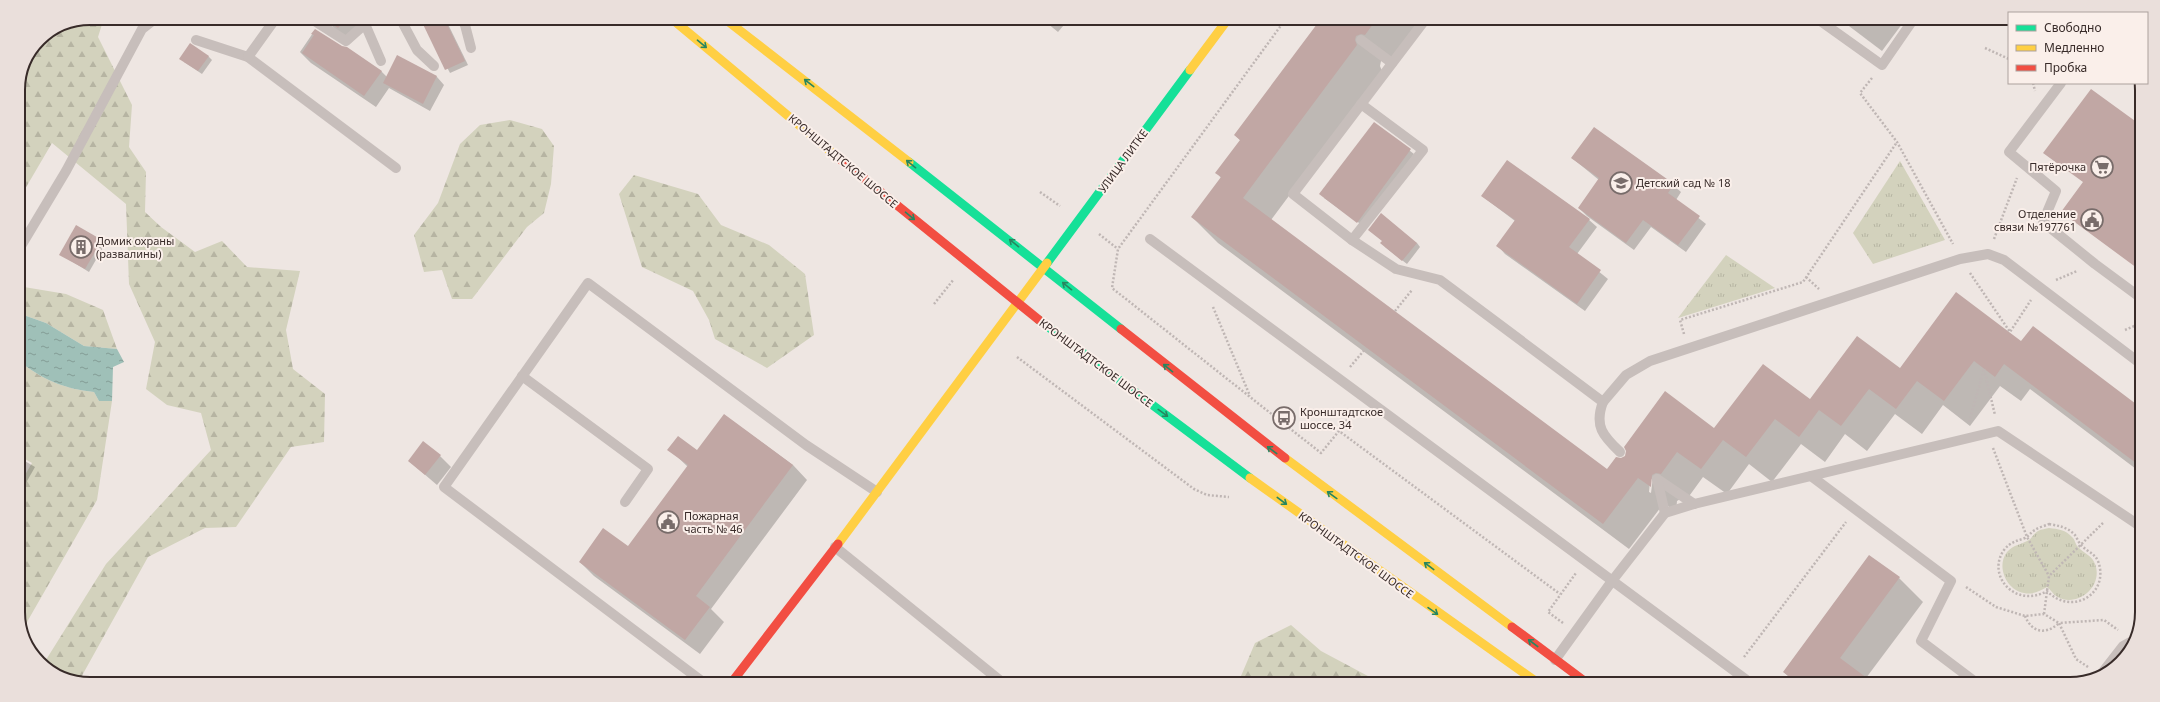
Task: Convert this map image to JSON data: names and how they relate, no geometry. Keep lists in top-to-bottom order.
{
  "streets": {
    "main road": ["КРОНШТАДТСКОЕ ШОССЕ", "УЛИЦА ЛИТКЕ"]
  },
  "crossings": [
    ["КРОНШТАДТСКОЕ ШОССЕ", "УЛИЦА ЛИТКЕ"]
  ],
  "places": {
    "supermarket": ["Пятёрочка"],
    "school or university": ["Детский сад № 18"],
    "public building": ["Отделение связи №197761", "Пожарная часть № 46"],
    "building": ["Домик охраны (развалины)"],
    "bus stop": ["Кронштадтское шоссе, 34"]
  },
  "legend": ["Свободно", "Медленно", "Пробка"]
}
